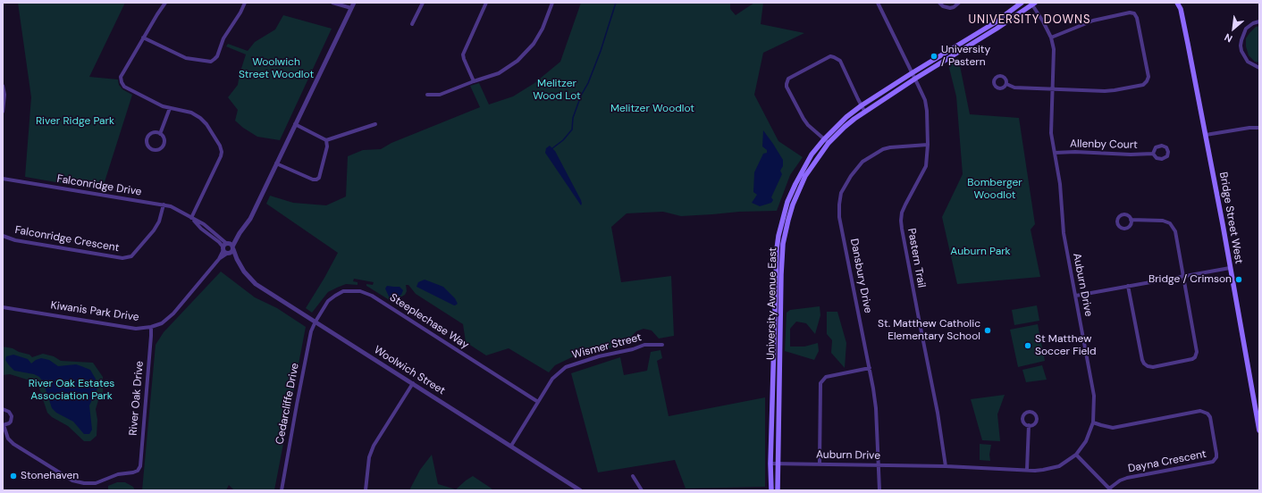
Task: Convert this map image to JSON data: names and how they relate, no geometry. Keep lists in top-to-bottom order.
{
  "streets": {
    "main road": ["Bridge Street West", "University Avenue East"],
    "street": [
      "Allenby Court",
      "Falconridge Drive",
      "Falconridge Crescent",
      "Pastern Trail",
      "Dansbury Drive",
      "Auburn Drive",
      "Kiwanis Park Drive",
      "Steeplechase Way",
      "Wismer Street",
      "Woolwich Street",
      "River Oak Drive",
      "Cedarcliffe Drive",
      "Dayna Crescent"
    ]
  },
  "crossings": [
    ["Allenby Court", "Auburn Drive"],
    ["Falconridge Drive", "Falconridge Crescent"],
    ["Falconridge Drive", "Kiwanis Park Drive"],
    ["Falconridge Drive", "Woolwich Street"],
    ["Pastern Trail", "Dansbury Drive"],
    ["Pastern Trail", "Auburn Drive"],
    ["Pastern Trail", "University Avenue East"],
    ["Dansbury Drive", "Auburn Drive"],
    ["Auburn Drive", "University Avenue East"],
    ["Auburn Drive", "Dayna Crescent"],
    ["Kiwanis Park Drive", "Woolwich Street"],
    ["Kiwanis Park Drive", "River Oak Drive"],
    ["Steeplechase Way", "Wismer Street"],
    ["Steeplechase Way", "Woolwich Street"],
    ["Steeplechase Way", "Cedarcliffe Drive"],
    ["Wismer Street", "Woolwich Street"],
    ["Woolwich Street", "Cedarcliffe Drive"]
  ],
  "districts": ["UNIVERSITY DOWNS"],
  "parks": [
    "Woolwich Street Woodlot",
    "Melitzer Wood Lot",
    "Melitzer Woodlot",
    "River Ridge Park",
    "Bomberger Woodlot",
    "Auburn Park",
    "River Oak Estates Association Park"
  ],
  "places": [
    "University / Pastern",
    "Bridge / Crimson",
    "St. Matthew Catholic Elementary School",
    "St Matthew Soccer Field",
    "Stonehaven"
  ],
  "north": "bottom left"
}
